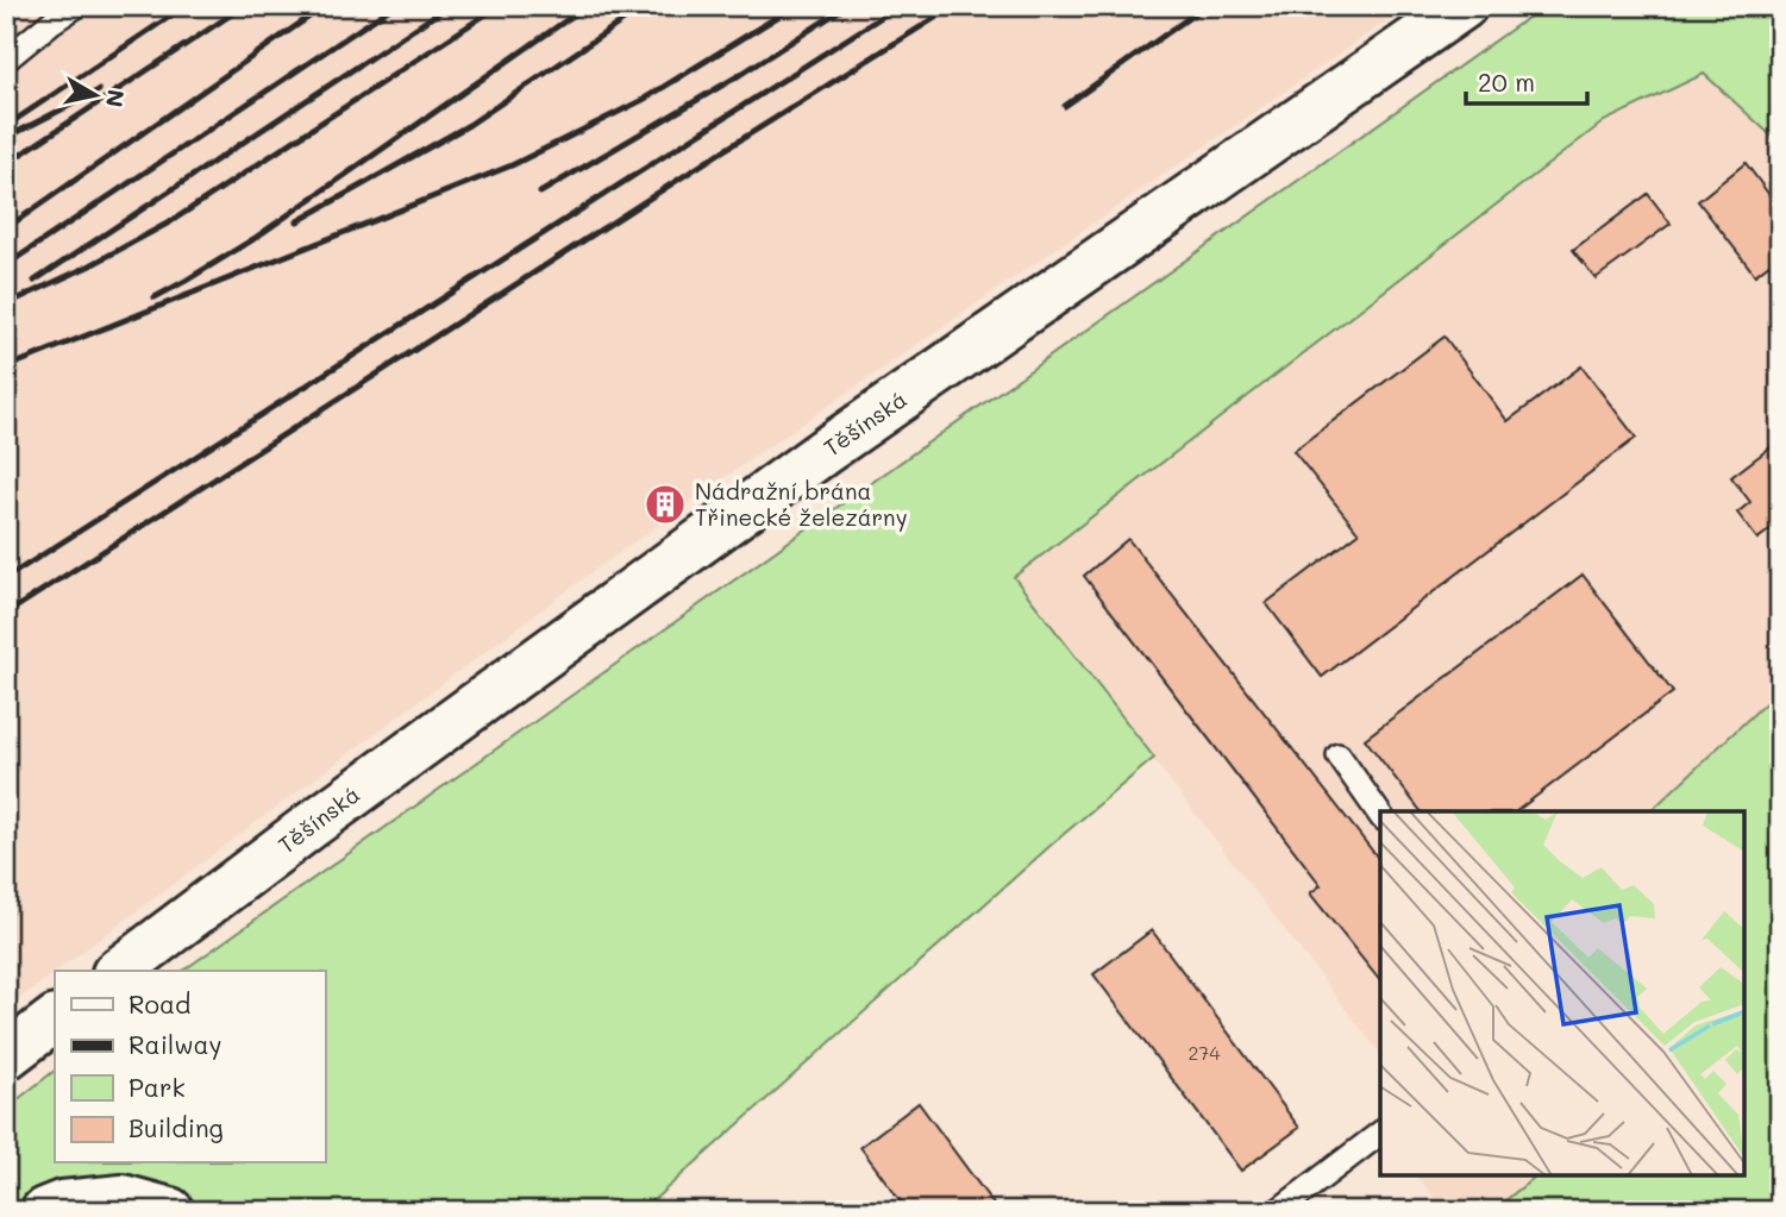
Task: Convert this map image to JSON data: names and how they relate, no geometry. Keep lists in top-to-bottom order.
{
  "streets": {
    "main road": ["Těšínská"]
  },
  "places": {
    "building": ["Nádražní brána Třinecké železárny"]
  },
  "house_numbers": ["274"],
  "legend": [
    "Road",
    "Railway",
    "Park",
    "Building"
  ],
  "scale_bar": "20 m",
  "north": "right"
}
